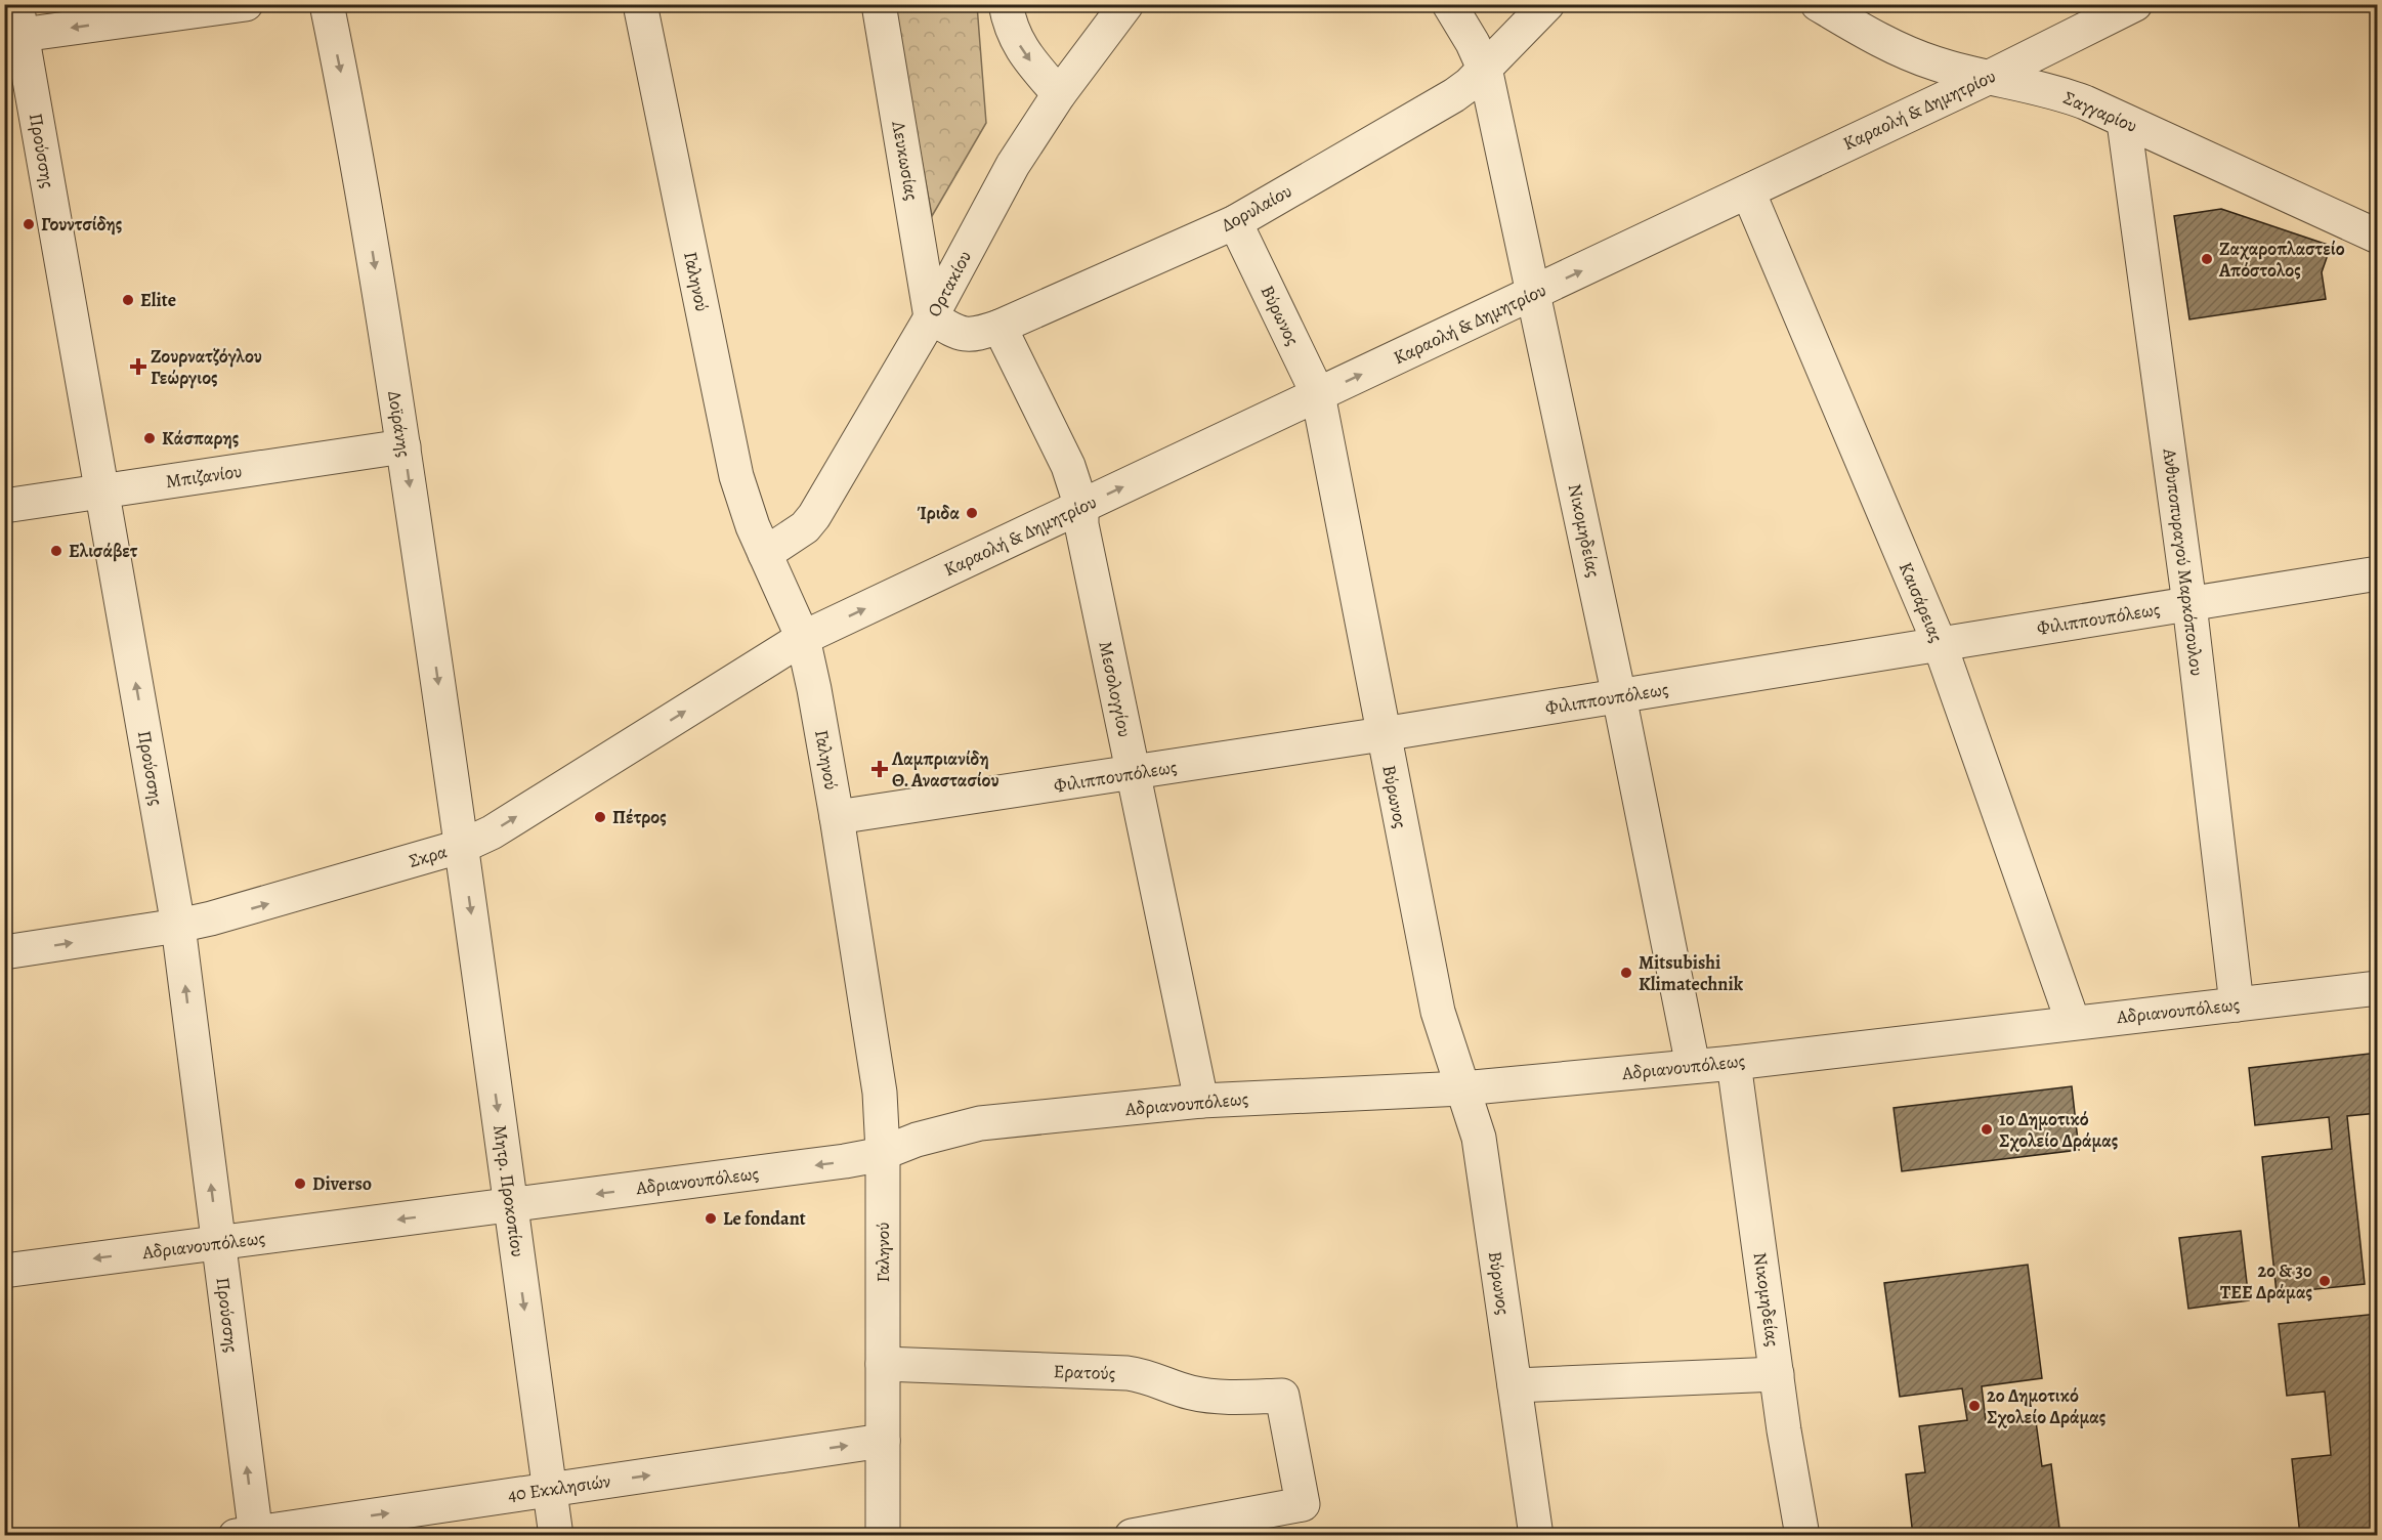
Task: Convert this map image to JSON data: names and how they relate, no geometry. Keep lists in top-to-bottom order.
{
  "streets": {
    "street": [
      "Καραολή & Δημητρίου",
      "Σαγγαρίου",
      "Προύσσης",
      "Λευκωσίας",
      "Δορυλαίου",
      "Γαληνού",
      "Ορτακίου",
      "Βύρωνος",
      "Δοϊράνης",
      "Μπιζανίου",
      "Νικομηδείας",
      "Ανθυποπυραγού Μαρκόπουλου",
      "Καισάρειας",
      "Φιλιππουπόλεως",
      "Μεσολογγίου",
      "Σκρα",
      "Αδριανουπόλεως",
      "Μητρ. Προκοπίου",
      "Ερατούς",
      "40 Εκκλησιών"
    ]
  },
  "crossings": [
    ["Καραολή & Δημητρίου", "Σαγγαρίου"],
    ["Καραολή & Δημητρίου", "Γαληνού"],
    ["Καραολή & Δημητρίου", "Βύρωνος"],
    ["Καραολή & Δημητρίου", "Νικομηδείας"],
    ["Καραολή & Δημητρίου", "Καισάρειας"],
    ["Καραολή & Δημητρίου", "Μεσολογγίου"],
    ["Καραολή & Δημητρίου", "Σκρα"],
    ["Σαγγαρίου", "Ανθυποπυραγού Μαρκόπουλου"],
    ["Προύσσης", "Μπιζανίου"],
    ["Προύσσης", "Σκρα"],
    ["Προύσσης", "Αδριανουπόλεως"],
    ["Προύσσης", "40 Εκκλησιών"],
    ["Λευκωσίας", "Δορυλαίου"],
    ["Λευκωσίας", "Ορτακίου"],
    ["Δορυλαίου", "Ορτακίου"],
    ["Δορυλαίου", "Βύρωνος"],
    ["Δορυλαίου", "Νικομηδείας"],
    ["Δορυλαίου", "Μεσολογγίου"],
    ["Γαληνού", "Ορτακίου"],
    ["Γαληνού", "Φιλιππουπόλεως"],
    ["Γαληνού", "Σκρα"],
    ["Γαληνού", "Αδριανουπόλεως"],
    ["Γαληνού", "Ερατούς"],
    ["Γαληνού", "40 Εκκλησιών"],
    ["Βύρωνος", "Φιλιππουπόλεως"],
    ["Βύρωνος", "Αδριανουπόλεως"],
    ["Δοϊράνης", "Μπιζανίου"],
    ["Δοϊράνης", "Σκρα"],
    ["Δοϊράνης", "Μητρ. Προκοπίου"],
    ["Νικομηδείας", "Φιλιππουπόλεως"],
    ["Νικομηδείας", "Αδριανουπόλεως"],
    ["Ανθυποπυραγού Μαρκόπουλου", "Φιλιππουπόλεως"],
    ["Ανθυποπυραγού Μαρκόπουλου", "Αδριανουπόλεως"],
    ["Καισάρειας", "Φιλιππουπόλεως"],
    ["Καισάρειας", "Αδριανουπόλεως"],
    ["Φιλιππουπόλεως", "Μεσολογγίου"],
    ["Μεσολογγίου", "Αδριανουπόλεως"],
    ["Σκρα", "Μητρ. Προκοπίου"],
    ["Αδριανουπόλεως", "Μητρ. Προκοπίου"],
    ["Μητρ. Προκοπίου", "40 Εκκλησιών"]
  ],
  "one_way": [
    "Καραολή & Δημητρίου",
    "Προύσσης",
    "Δοϊράνης",
    "Σκρα",
    "Αδριανουπόλεως",
    "Μητρ. Προκοπίου",
    "40 Εκκλησιών"
  ],
  "places": {
    "other": [
      "Γουντσίδης",
      "Ζαχαροπλαστείο Απόστολος",
      "Elite",
      "Κάσπαρης",
      "Ίριδα",
      "Ελισάβετ",
      "Πέτρος",
      "Mitsubishi Klimatechnik",
      "1ο Δημοτικό Σχολείο Δράμας",
      "Diverso",
      "Le fondant",
      "2ο & 3ο ΤΕΕ Δράμας",
      "2ο Δημοτικό Σχολείο Δράμας"
    ],
    "health": ["Ζουρνατζόγλου Γεώργιος", "Λαμπριανίδη Θ. Αναστασίου"]
  }
}
